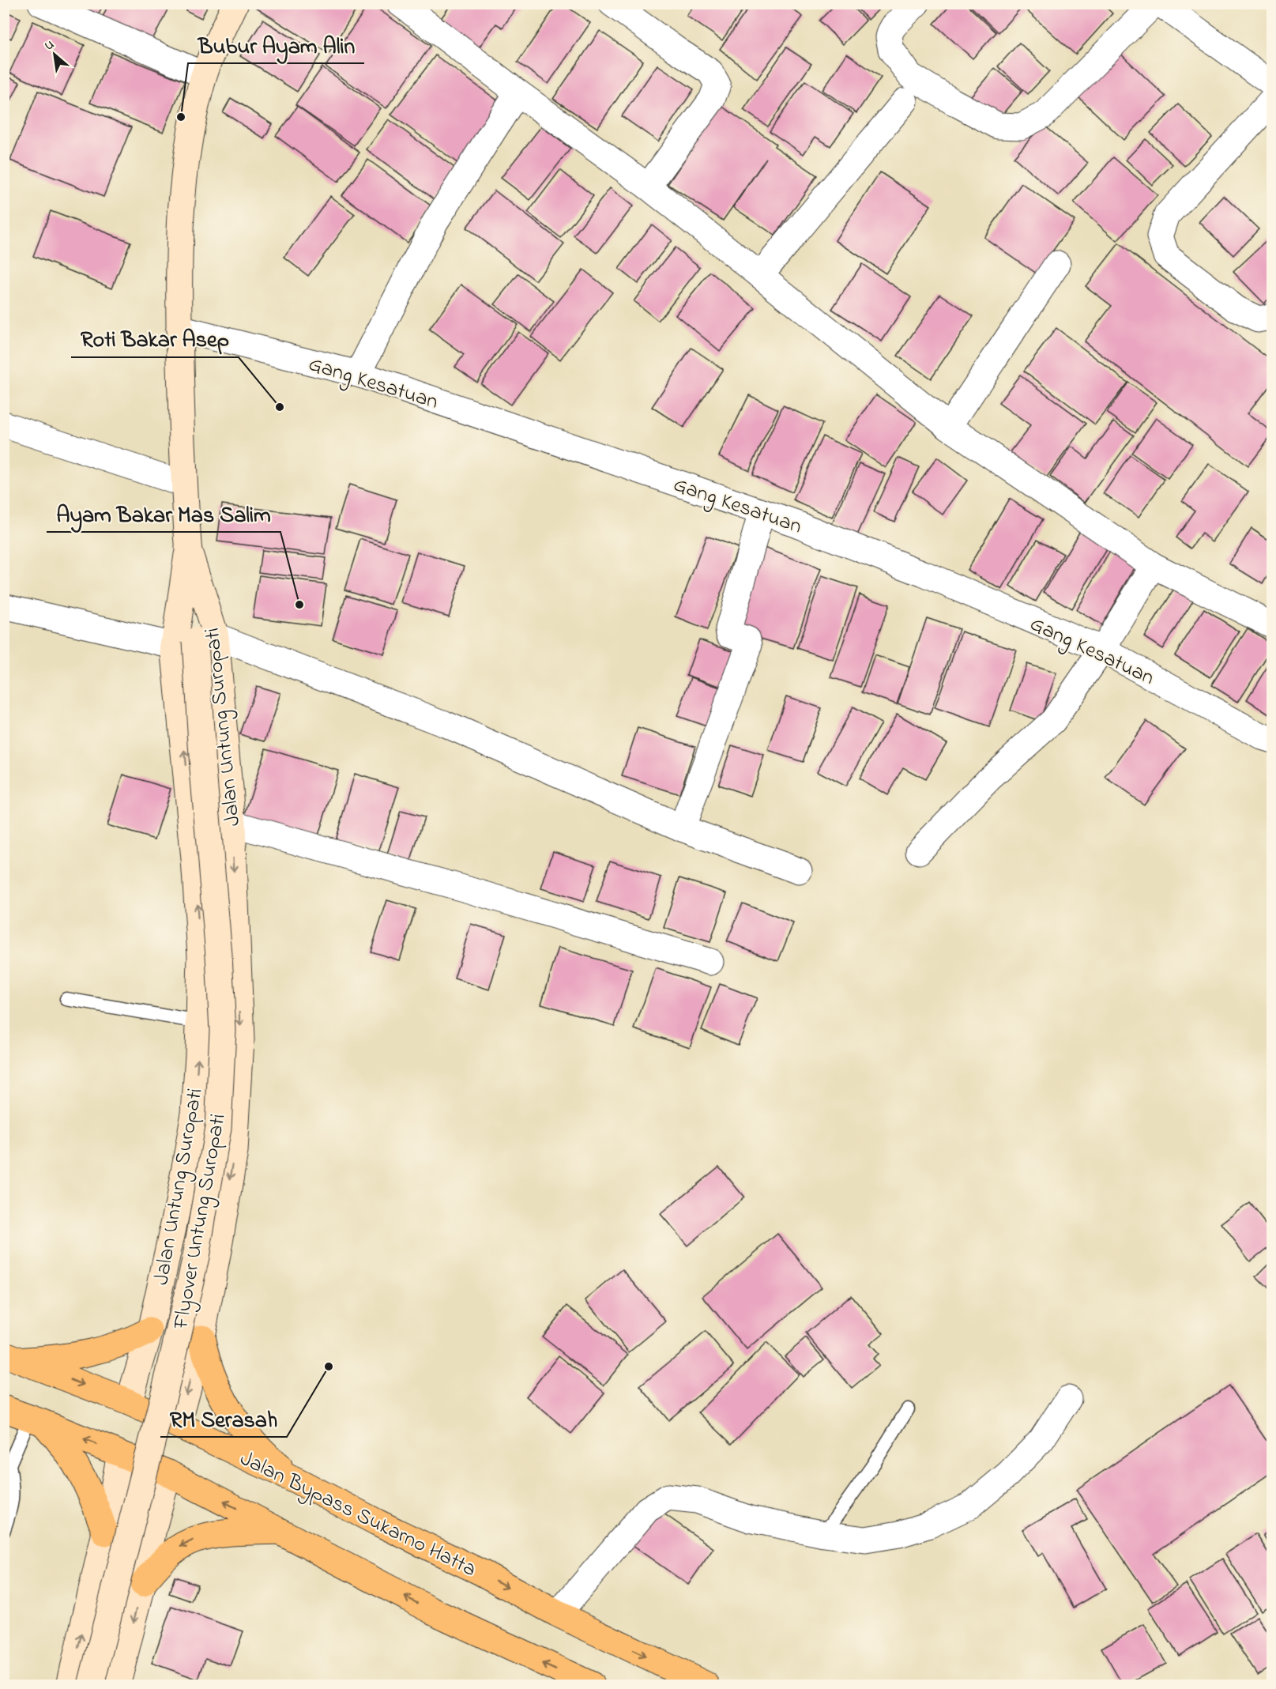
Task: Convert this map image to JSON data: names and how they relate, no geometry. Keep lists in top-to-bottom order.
{
  "streets": {
    "highway": ["Jalan Bypass Sukarno Hatta"],
    "main road": ["Jalan Untung Suropati", "Flyover Untung Suropati"],
    "street": ["Gang Kesatuan"]
  },
  "crossings": [
    ["Gang Kesatuan", "Flyover Untung Suropati"],
    ["Jalan Untung Suropati", "Flyover Untung Suropati"],
    ["Jalan Untung Suropati", "Jalan Bypass Sukarno Hatta"]
  ],
  "places": [
    "Bubur Ayam Alin",
    "Roti Bakar Asep",
    "Ayam Bakar Mas Salim",
    "RM Serasah"
  ],
  "north": "top left"
}
